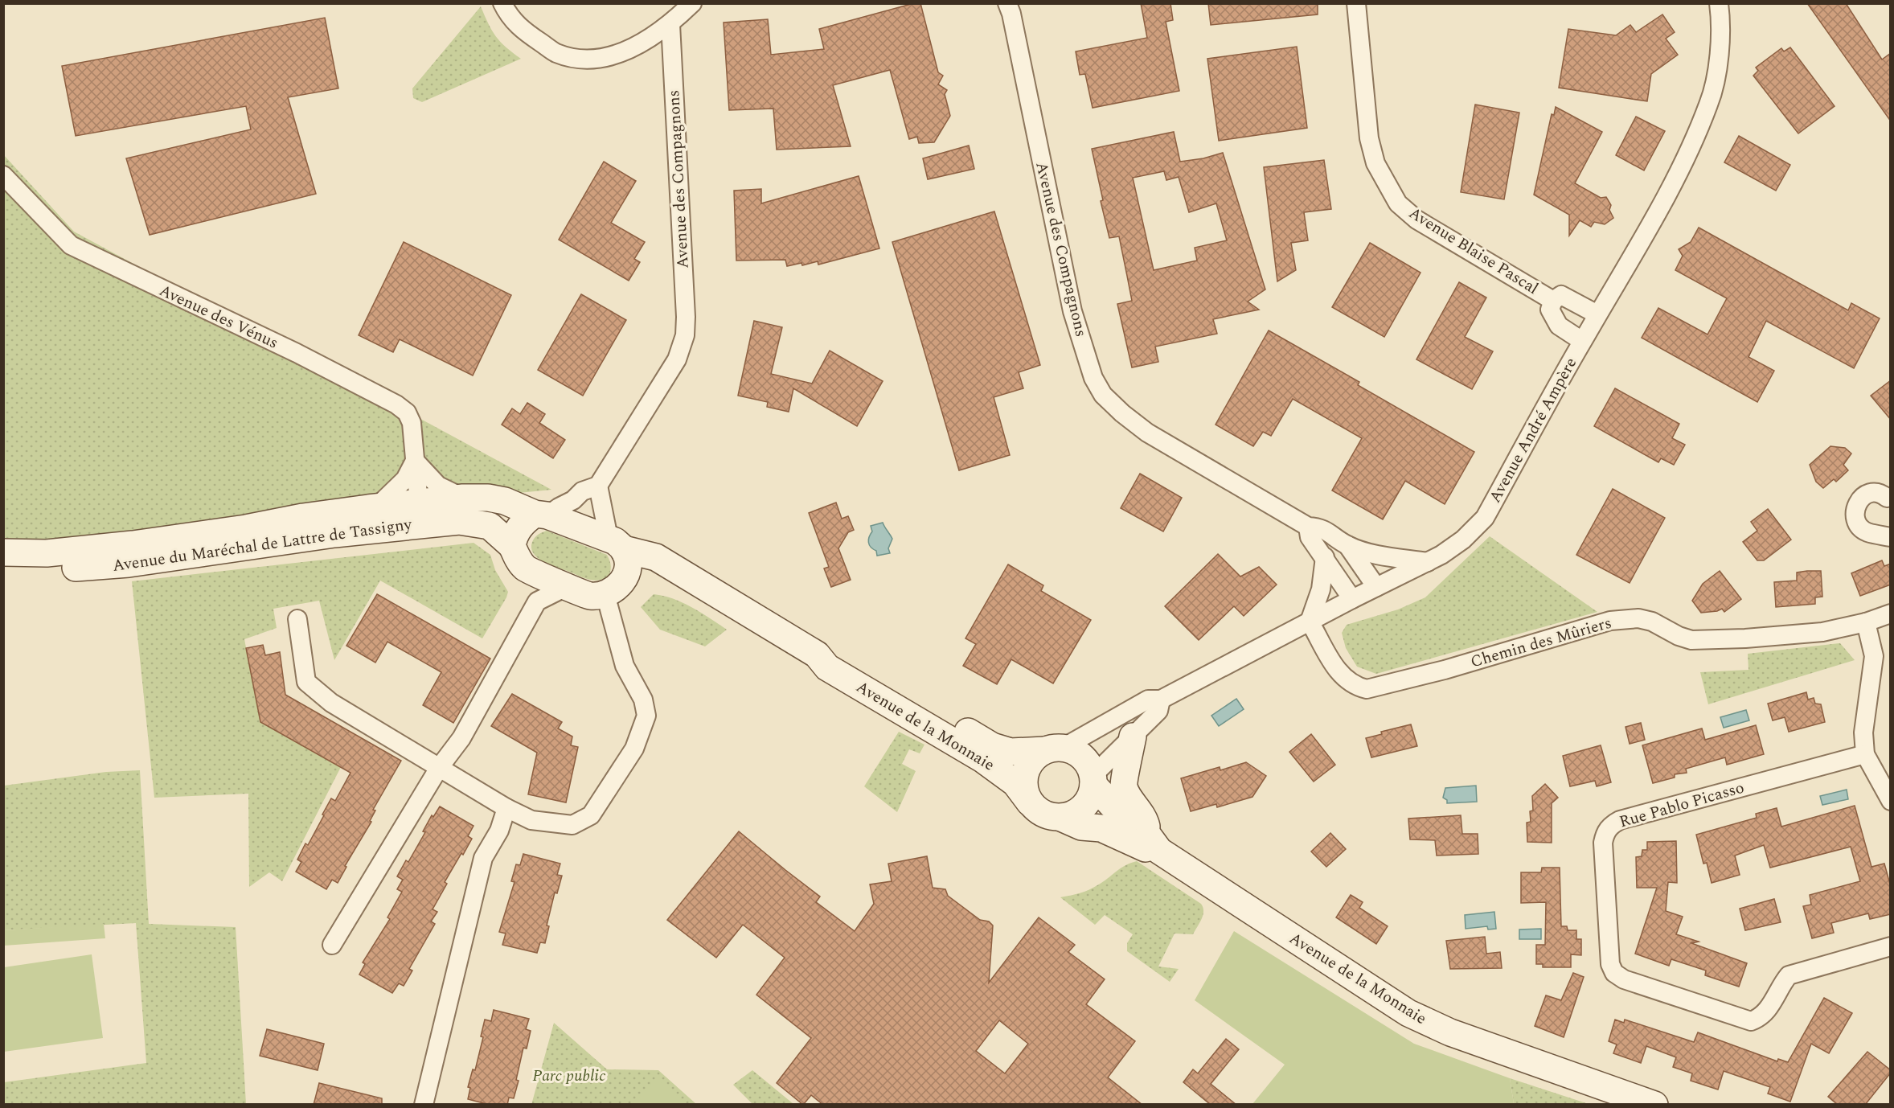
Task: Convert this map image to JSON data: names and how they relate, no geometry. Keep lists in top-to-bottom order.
{
  "streets": {
    "street": [
      "Avenue des Compagnons",
      "Avenue Blaise Pascal",
      "Avenue des Vénus",
      "Avenue André Ampère",
      "Avenue du Maréchal de Lattre de Tassigny",
      "Chemin des Mûriers",
      "Avenue de la Monnaie",
      "Rue Pablo Picasso"
    ]
  },
  "crossings": [
    ["Avenue des Compagnons", "Avenue André Ampère"],
    ["Avenue Blaise Pascal", "Avenue André Ampère"],
    ["Avenue des Vénus", "Avenue du Maréchal de Lattre de Tassigny"],
    ["Avenue André Ampère", "Chemin des Mûriers"],
    ["Avenue André Ampère", "Avenue de la Monnaie"],
    ["Avenue du Maréchal de Lattre de Tassigny", "Avenue de la Monnaie"]
  ],
  "parks": ["Parc public"]
}
